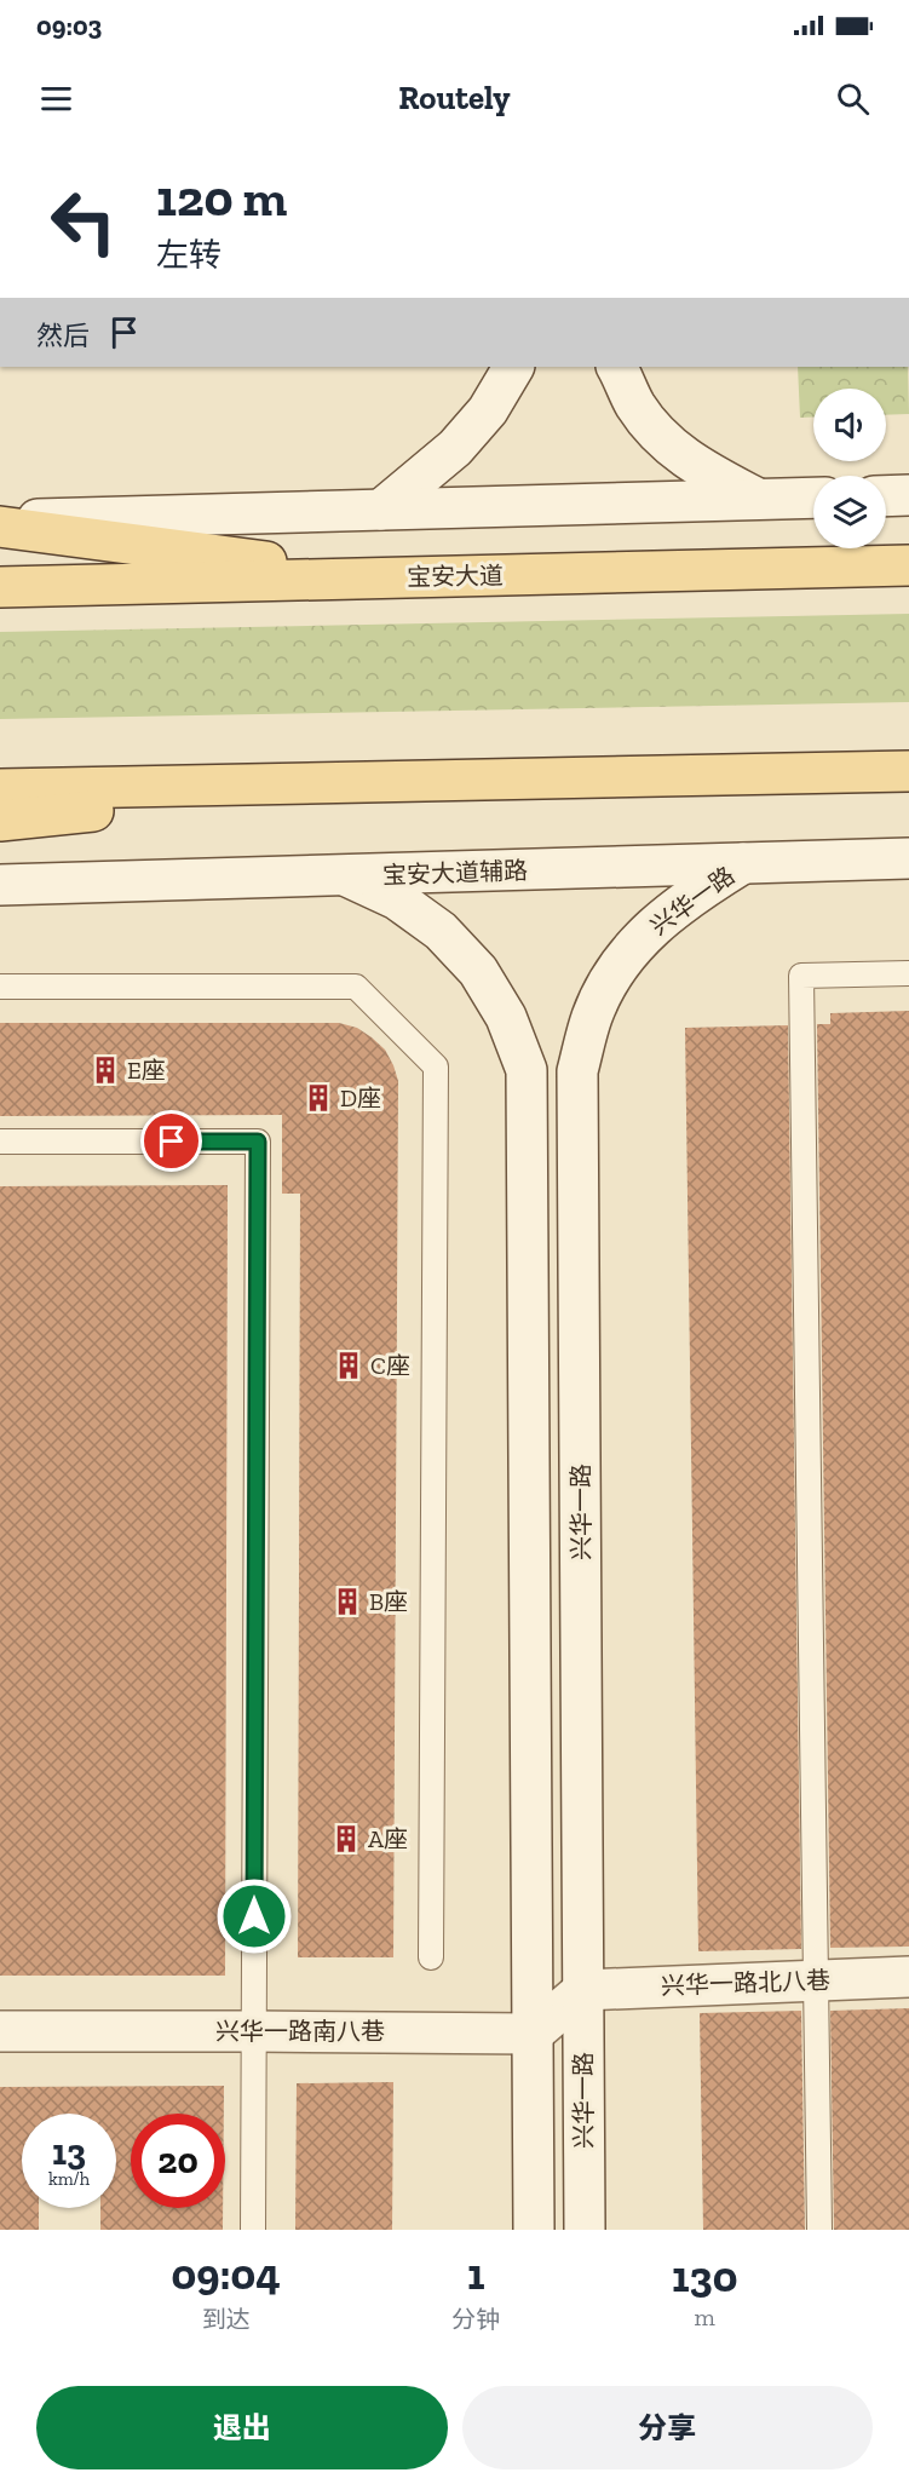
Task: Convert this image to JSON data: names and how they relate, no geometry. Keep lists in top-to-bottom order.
{
  "streets": {
    "main road": ["宝安大道"],
    "street": [
      "宝安大道辅路",
      "兴华一路",
      "兴华一路北八巷",
      "兴华一路南八巷"
    ]
  },
  "crossings": [
    ["宝安大道辅路", "兴华一路"],
    ["兴华一路", "兴华一路北八巷"]
  ],
  "places": {
    "building": [
      "E座",
      "D座",
      "C座",
      "B座",
      "A座"
    ]
  },
  "page": {
    "status": "09:03",
    "header": "Routely",
    "turn": ["120 m", "左转"],
    "then": "然后",
    "speed": "13 km/h",
    "limit": "20",
    "eta": [
      "09:04",
      "到达",
      "1",
      "分钟",
      "130",
      "m"
    ],
    "buttons": ["退出", "分享"]
  }
}
